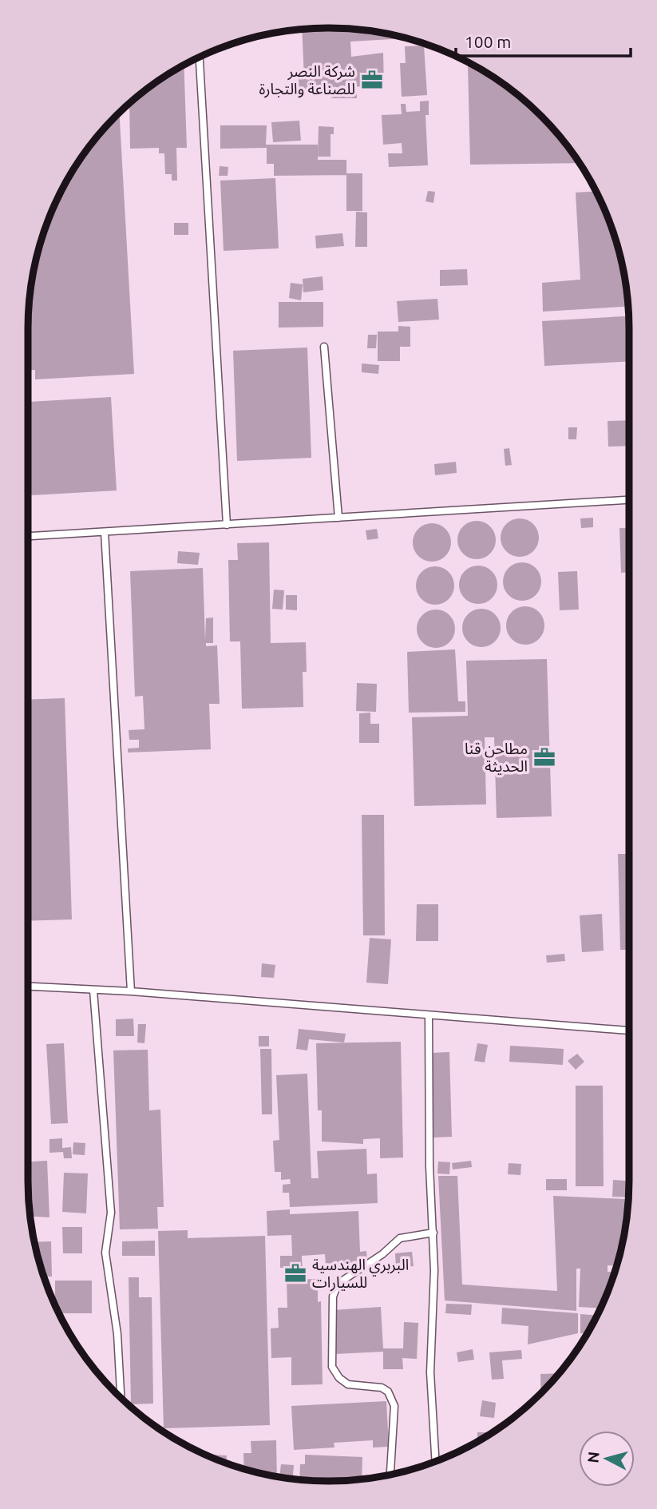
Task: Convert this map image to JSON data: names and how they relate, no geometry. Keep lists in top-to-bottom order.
{
  "places": {
    "office": ["شركة النصر للصناعة والتجارة", "مطاحن قنا الحديثة", "البربري الهندسية للسيارات"]
  },
  "scale_bar": "100 m",
  "north": "left"
}
